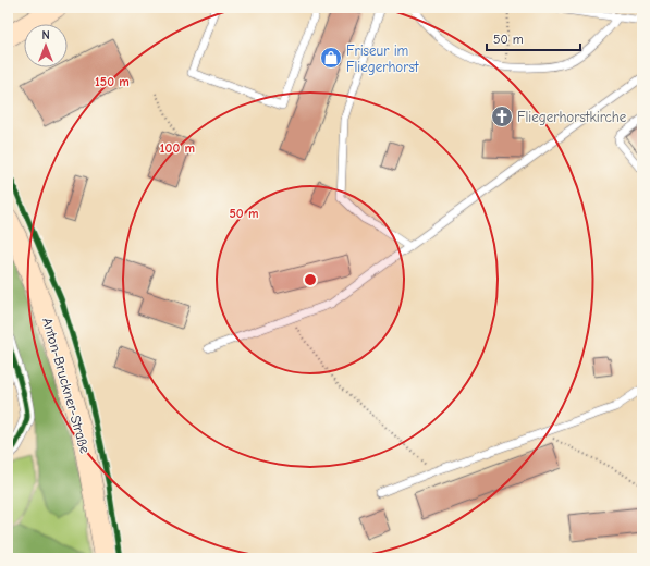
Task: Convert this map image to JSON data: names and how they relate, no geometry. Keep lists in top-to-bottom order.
{
  "streets": {
    "main road": ["Anton-Bruckner-Straße"]
  },
  "places": {
    "shop": ["Friseur im Fliegerhorst"],
    "church": ["Fliegerhorstkirche"]
  },
  "scale_bar": "50 m",
  "north": "top",
  "rings": ["150 m", "100 m", "50 m"]
}
